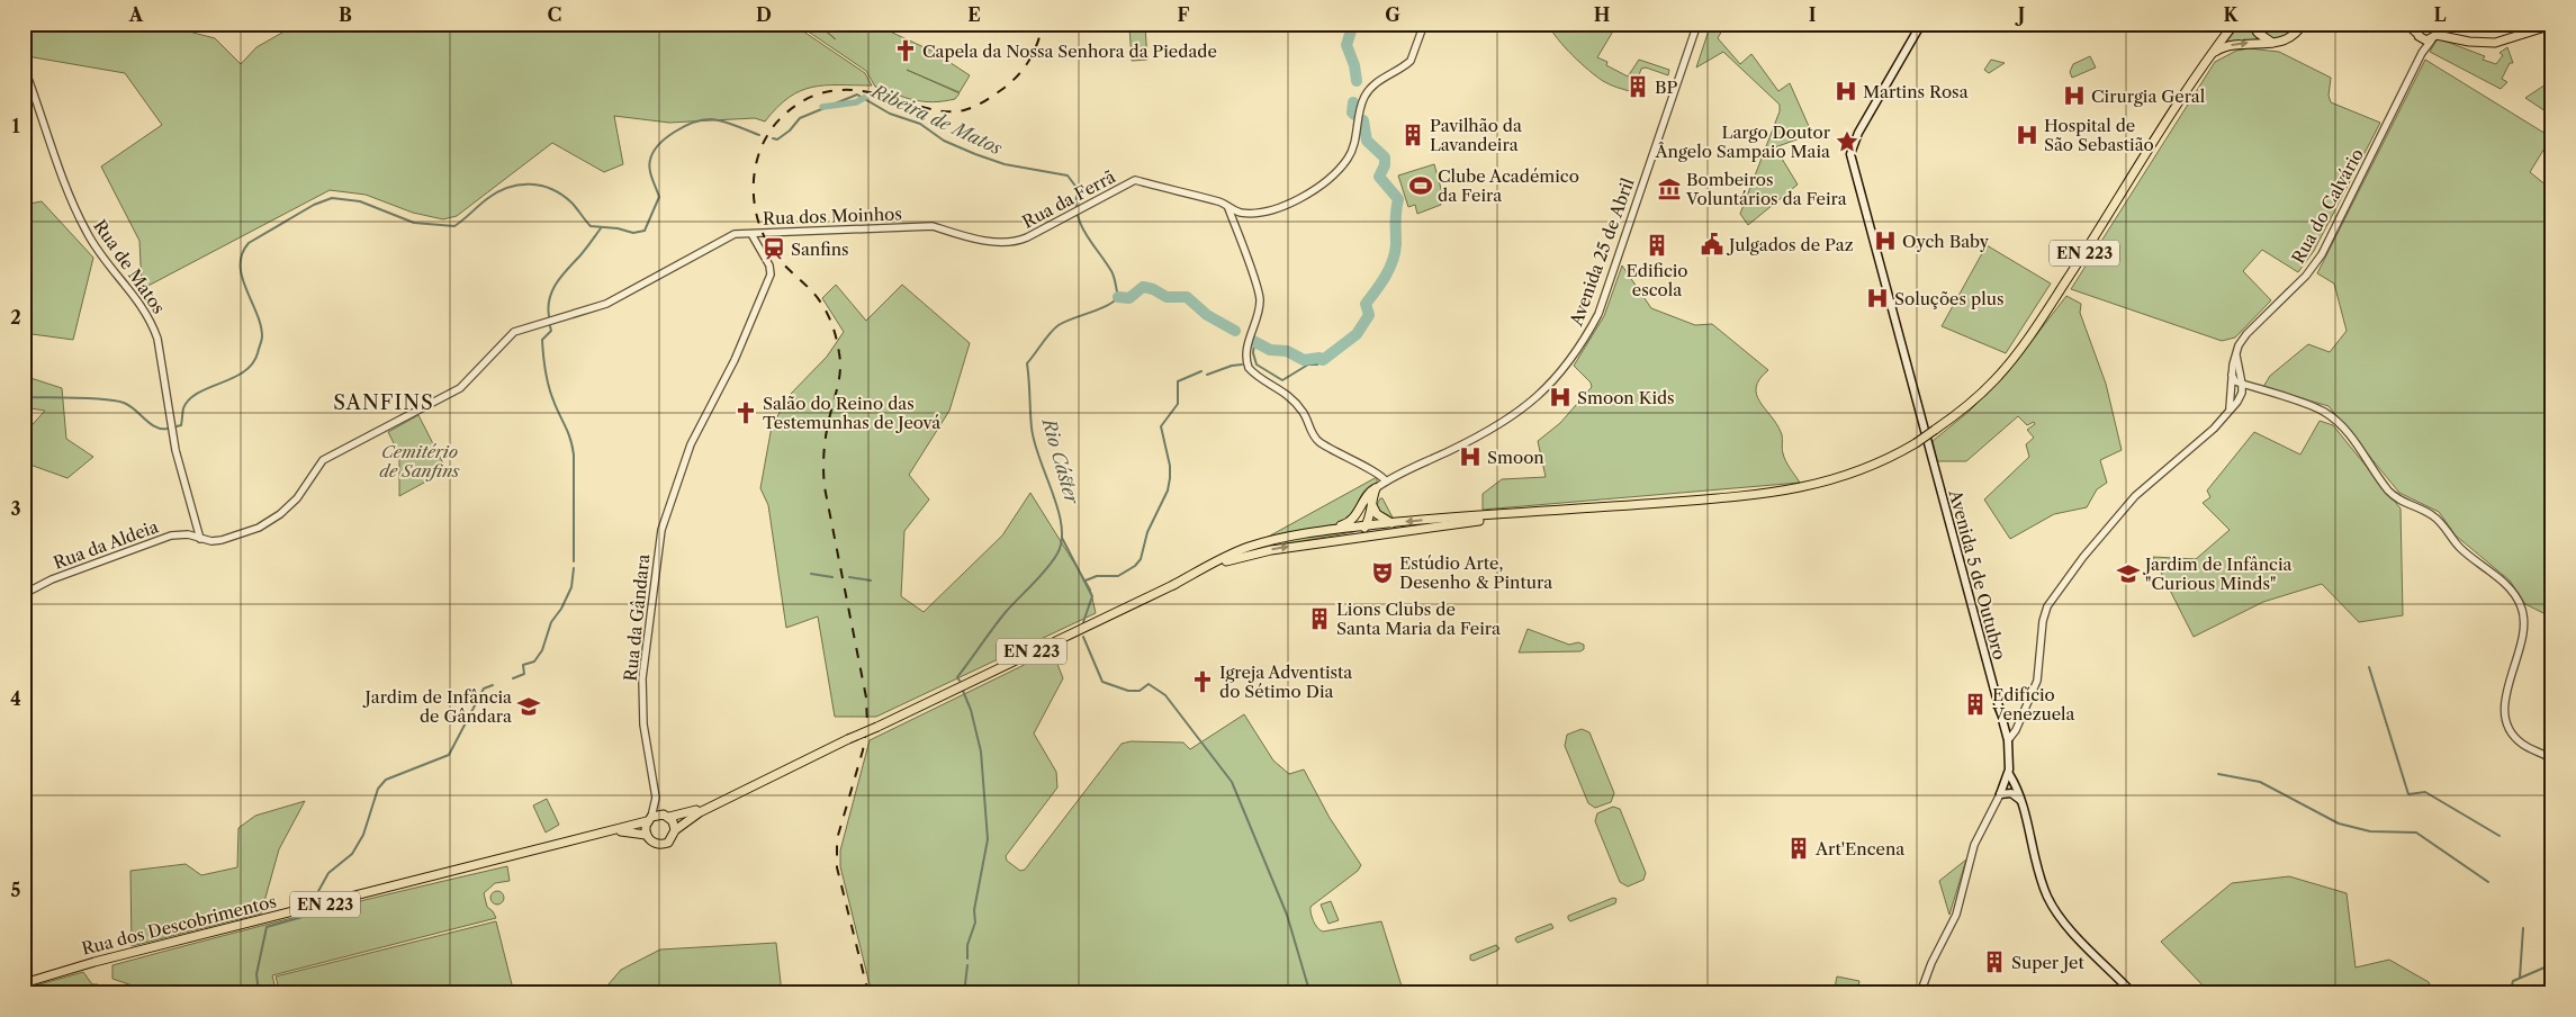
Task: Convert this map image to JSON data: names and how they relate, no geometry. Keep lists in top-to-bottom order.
{
  "streets": {
    "main road": ["EN 223", "Avenida 5 de Outubro", "Rua dos Descobrimentos"],
    "street": [
      "Rua da Ferrã",
      "Rua do Calvário",
      "Rua dos Moinhos",
      "Avenida 25 de Abril",
      "Rua de Matos",
      "Rua da Aldeia",
      "Rua da Gândara"
    ]
  },
  "crossings": [
    ["Rua da Ferrã", "Rua dos Moinhos"],
    ["Rua dos Moinhos", "Rua de Matos"],
    ["Rua dos Moinhos", "Rua da Gândara"],
    ["EN 223", "Rua dos Descobrimentos"],
    ["Rua da Gândara", "Rua dos Descobrimentos"]
  ],
  "districts": ["SANFINS"],
  "water": ["Ribeira de Matos", "Rio Cáster"],
  "parks": ["Cemitério de Sanfins"],
  "places": {
    "church": ["Capela da Nossa Senhora da Piedade", "Salão do Reino das Testemunhas de Jeová", "Igreja Adventista do Sétimo Dia"],
    "building": [
      "BP",
      "Pavilhão da Lavandeira",
      "Edificio escola",
      "Lions Clubs de Santa Maria da Feira",
      "Edifício Venezuela",
      "Art'Encena",
      "Super Jet"
    ],
    "hospital": [
      "Martins Rosa",
      "Cirurgia Geral",
      "Hospital de São Sebastião",
      "Oych Baby",
      "Soluções plus",
      "Smoon Kids",
      "Smoon"
    ],
    "place": ["Largo Doutor Ângelo Sampaio Maia"],
    "sports": ["Clube Académico da Feira"],
    "museum": ["Bombeiros Voluntários da Feira"],
    "public building": ["Julgados de Paz"],
    "station": ["Sanfins"],
    "theatre": ["Estúdio Arte, Desenho & Pintura"],
    "school or university": ["Jardim de Infância \"Curious Minds\"", "Jardim de Infância de Gândara"]
  },
  "grid": {
    "columns": [
      "A",
      "B",
      "C",
      "D",
      "E",
      "F",
      "G",
      "H",
      "I",
      "J",
      "K",
      "L"
    ],
    "rows": [
      "1",
      "2",
      "3",
      "4",
      "5"
    ]
  }
}
